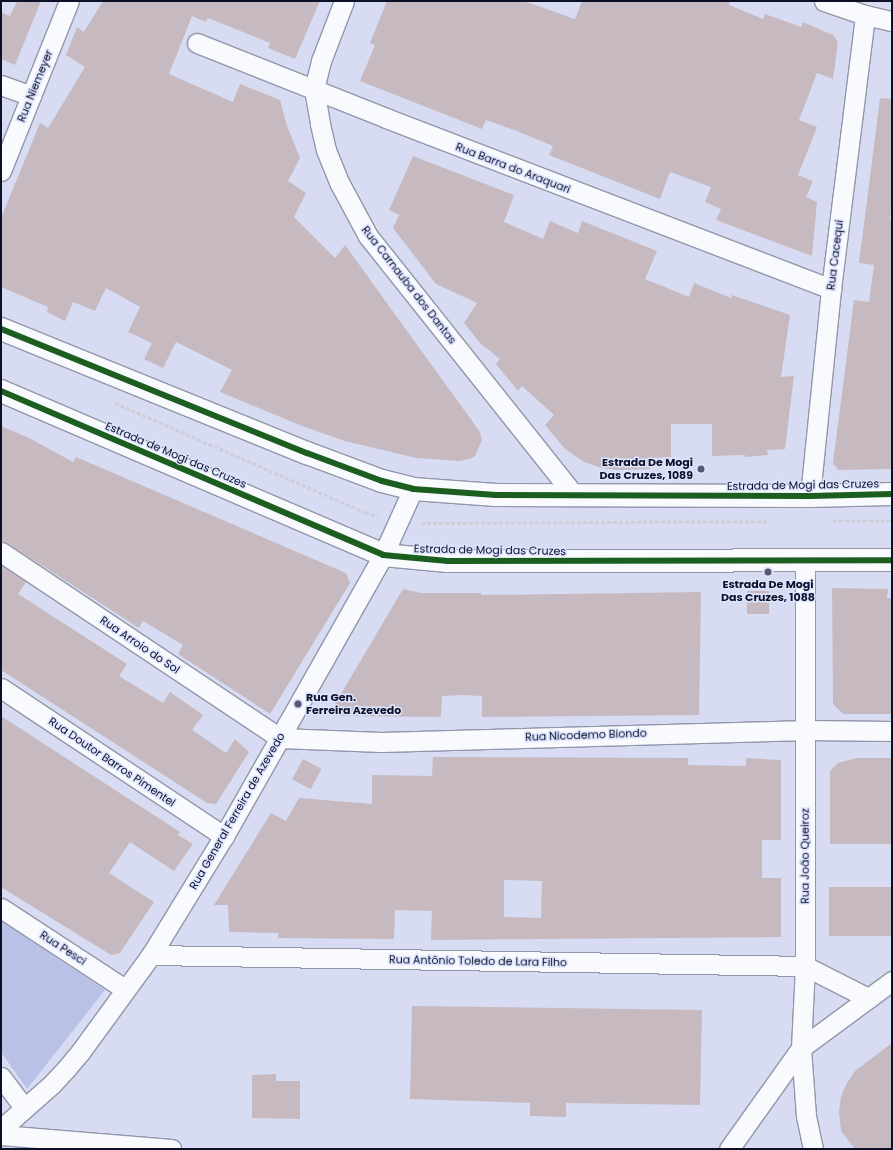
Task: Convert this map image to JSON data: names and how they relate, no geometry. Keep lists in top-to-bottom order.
{
  "streets": {
    "main road": ["Estrada de Mogi das Cruzes"],
    "street": [
      "Rua Niemeyer",
      "Rua Barra do Araquari",
      "Rua Cacequi",
      "Rua Carnauba dos Dantas",
      "Rua Arroio do Sol",
      "Rua Nicodemo Biondo",
      "Rua Doutor Barros Pimentel",
      "Rua General Ferreira de Azevedo",
      "Rua João Queiroz",
      "Rua Pesci",
      "Rua Antônio Toledo de Lara Filho"
    ]
  },
  "crossings": [
    ["Rua Barra do Araquari", "Rua Cacequi"],
    ["Rua Barra do Araquari", "Rua Carnauba dos Dantas"],
    ["Rua Cacequi", "Estrada de Mogi das Cruzes"],
    ["Rua Carnauba dos Dantas", "Estrada de Mogi das Cruzes"],
    ["Estrada de Mogi das Cruzes", "Rua General Ferreira de Azevedo"],
    ["Estrada de Mogi das Cruzes", "Rua João Queiroz"],
    ["Rua Arroio do Sol", "Rua Nicodemo Biondo"],
    ["Rua Arroio do Sol", "Rua General Ferreira de Azevedo"],
    ["Rua Nicodemo Biondo", "Rua General Ferreira de Azevedo"],
    ["Rua Nicodemo Biondo", "Rua João Queiroz"],
    ["Rua Doutor Barros Pimentel", "Rua General Ferreira de Azevedo"],
    ["Rua General Ferreira de Azevedo", "Rua Pesci"],
    ["Rua General Ferreira de Azevedo", "Rua Antônio Toledo de Lara Filho"],
    ["Rua João Queiroz", "Rua Antônio Toledo de Lara Filho"]
  ],
  "places": ["Estrada De Mogi Das Cruzes, 1089", "Estrada De Mogi Das Cruzes, 1088", "Rua Gen. Ferreira Azevedo"]
}
